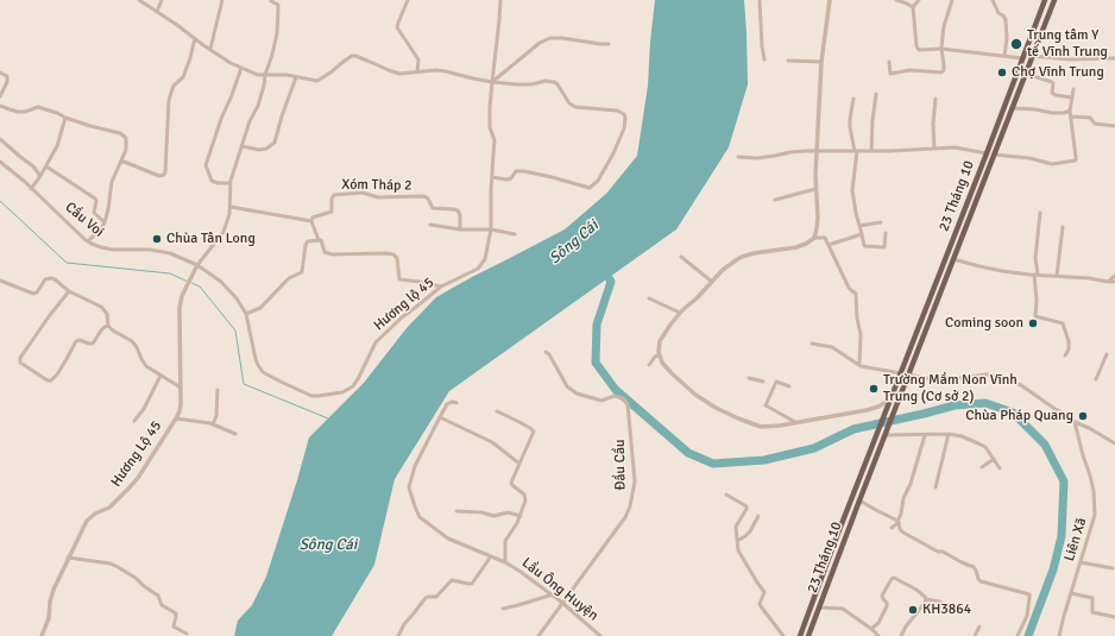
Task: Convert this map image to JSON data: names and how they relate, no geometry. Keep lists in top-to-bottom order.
{
  "streets": {
    "main road": ["23 Tháng 10"],
    "street": [
      "Xóm Tháp 2",
      "Cầu Voi",
      "Hương lộ 45",
      "Hương Lộ 45",
      "Đầu Cầu",
      "Liên Xã",
      "Lầu Ông Huyện"
    ]
  },
  "crossings": [
    ["Cầu Voi", "Hương lộ 45"],
    ["Cầu Voi", "Hương Lộ 45"],
    ["Hương lộ 45", "Hương Lộ 45"],
    ["Đầu Cầu", "Lầu Ông Huyện"]
  ],
  "water": ["Sông Cái"],
  "places": [
    "Trung tâm Y tế Vĩnh Trung",
    "Chợ Vĩnh Trung",
    "Chùa Tân Long",
    "Coming soon",
    "Trường Mầm Non Vĩnh Trung (Cơ sở 2)",
    "Chùa Pháp Quang",
    "KH3864"
  ]
}
